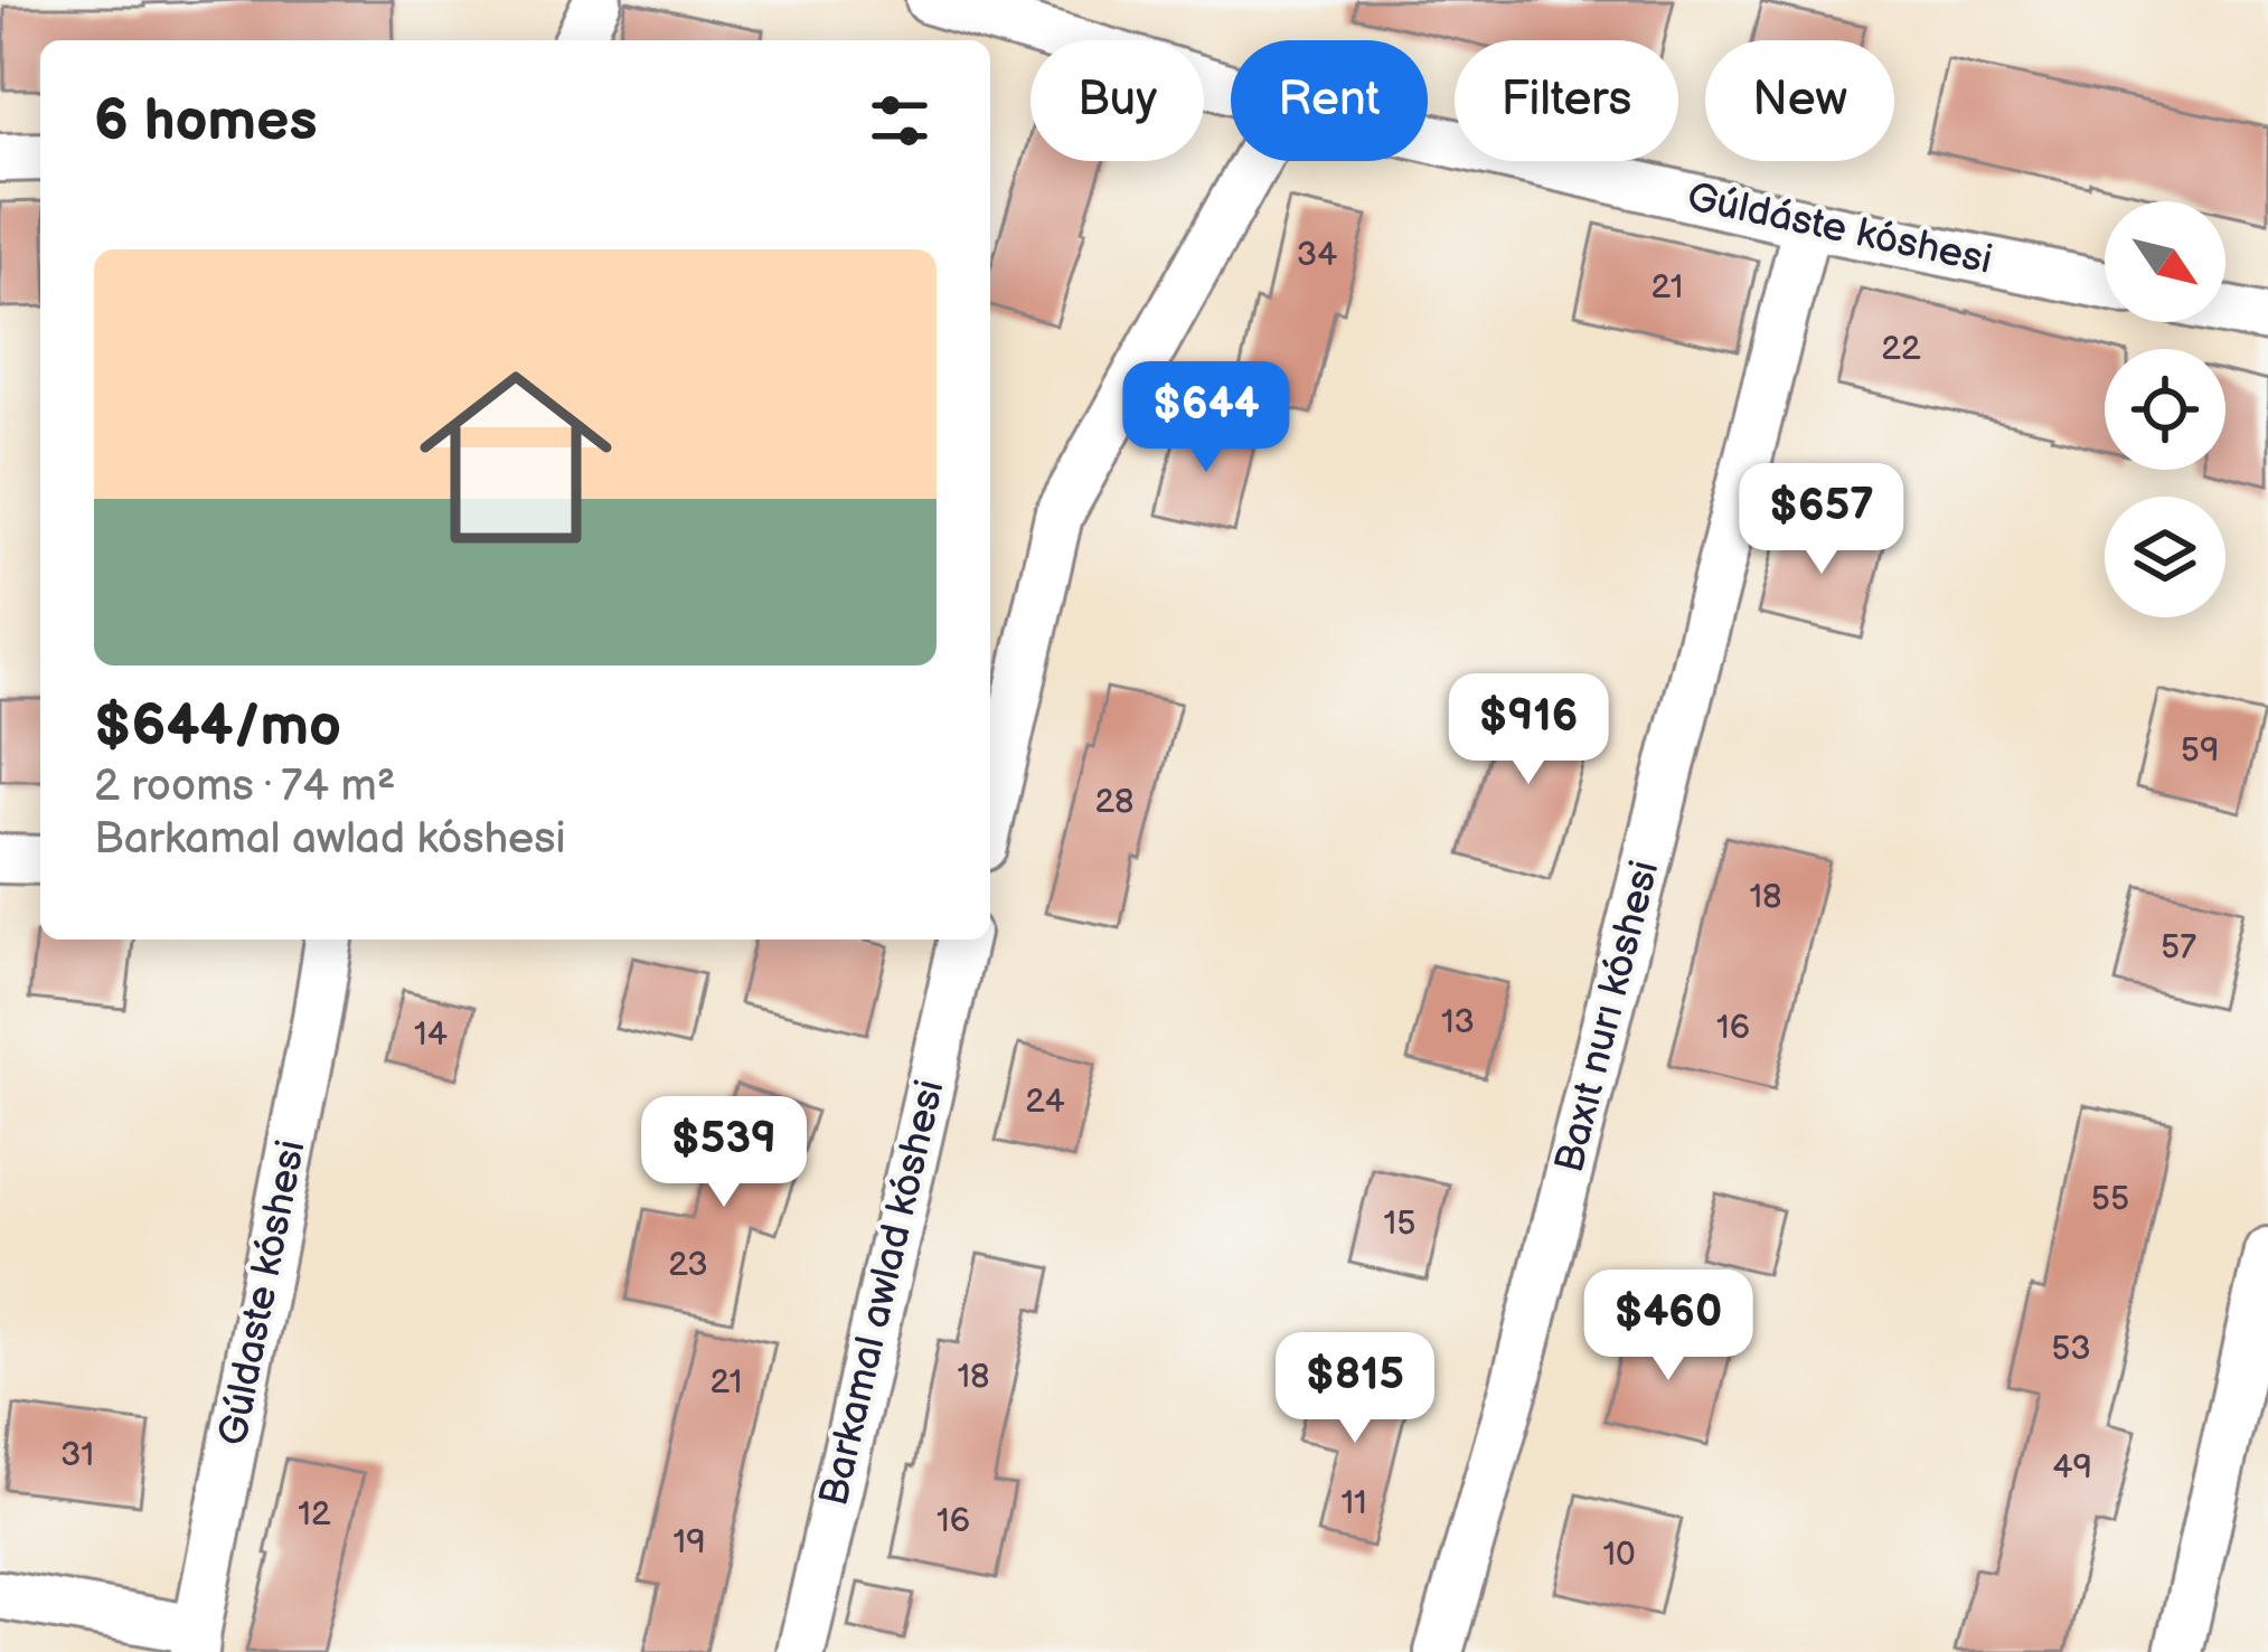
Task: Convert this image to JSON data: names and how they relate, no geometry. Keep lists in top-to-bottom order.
{
  "streets": {
    "street": [
      "Gúldáste kóshesi",
      "Baxıt nurı kóshesi",
      "Gúldaste kóshesi",
      "Barkamal awlad kóshesi"
    ]
  },
  "crossings": [
    ["Gúldáste kóshesi", "Baxıt nurı kóshesi"]
  ],
  "house_numbers": [
    "34",
    "21",
    "22",
    "59",
    "28",
    "18",
    "57",
    "13",
    "16",
    "14",
    "24",
    "55",
    "15",
    "23",
    "53",
    "18",
    "21",
    "31",
    "49",
    "11",
    "12",
    "16",
    "19",
    "10"
  ],
  "north": "bottom right",
  "page": {
    "chip": [
      "Buy",
      "Rent",
      "Filters",
      "New"
    ],
    "heading": "6 homes",
    "list": [
      {
        "name": "$644/mo",
        "note": "2 rooms · 74 m² · Barkamal awlad kóshesi"
      }
    ],
    "price": [
      "$644",
      "$657",
      "$916",
      "$539",
      "$460",
      "$815"
    ]
  }
}
